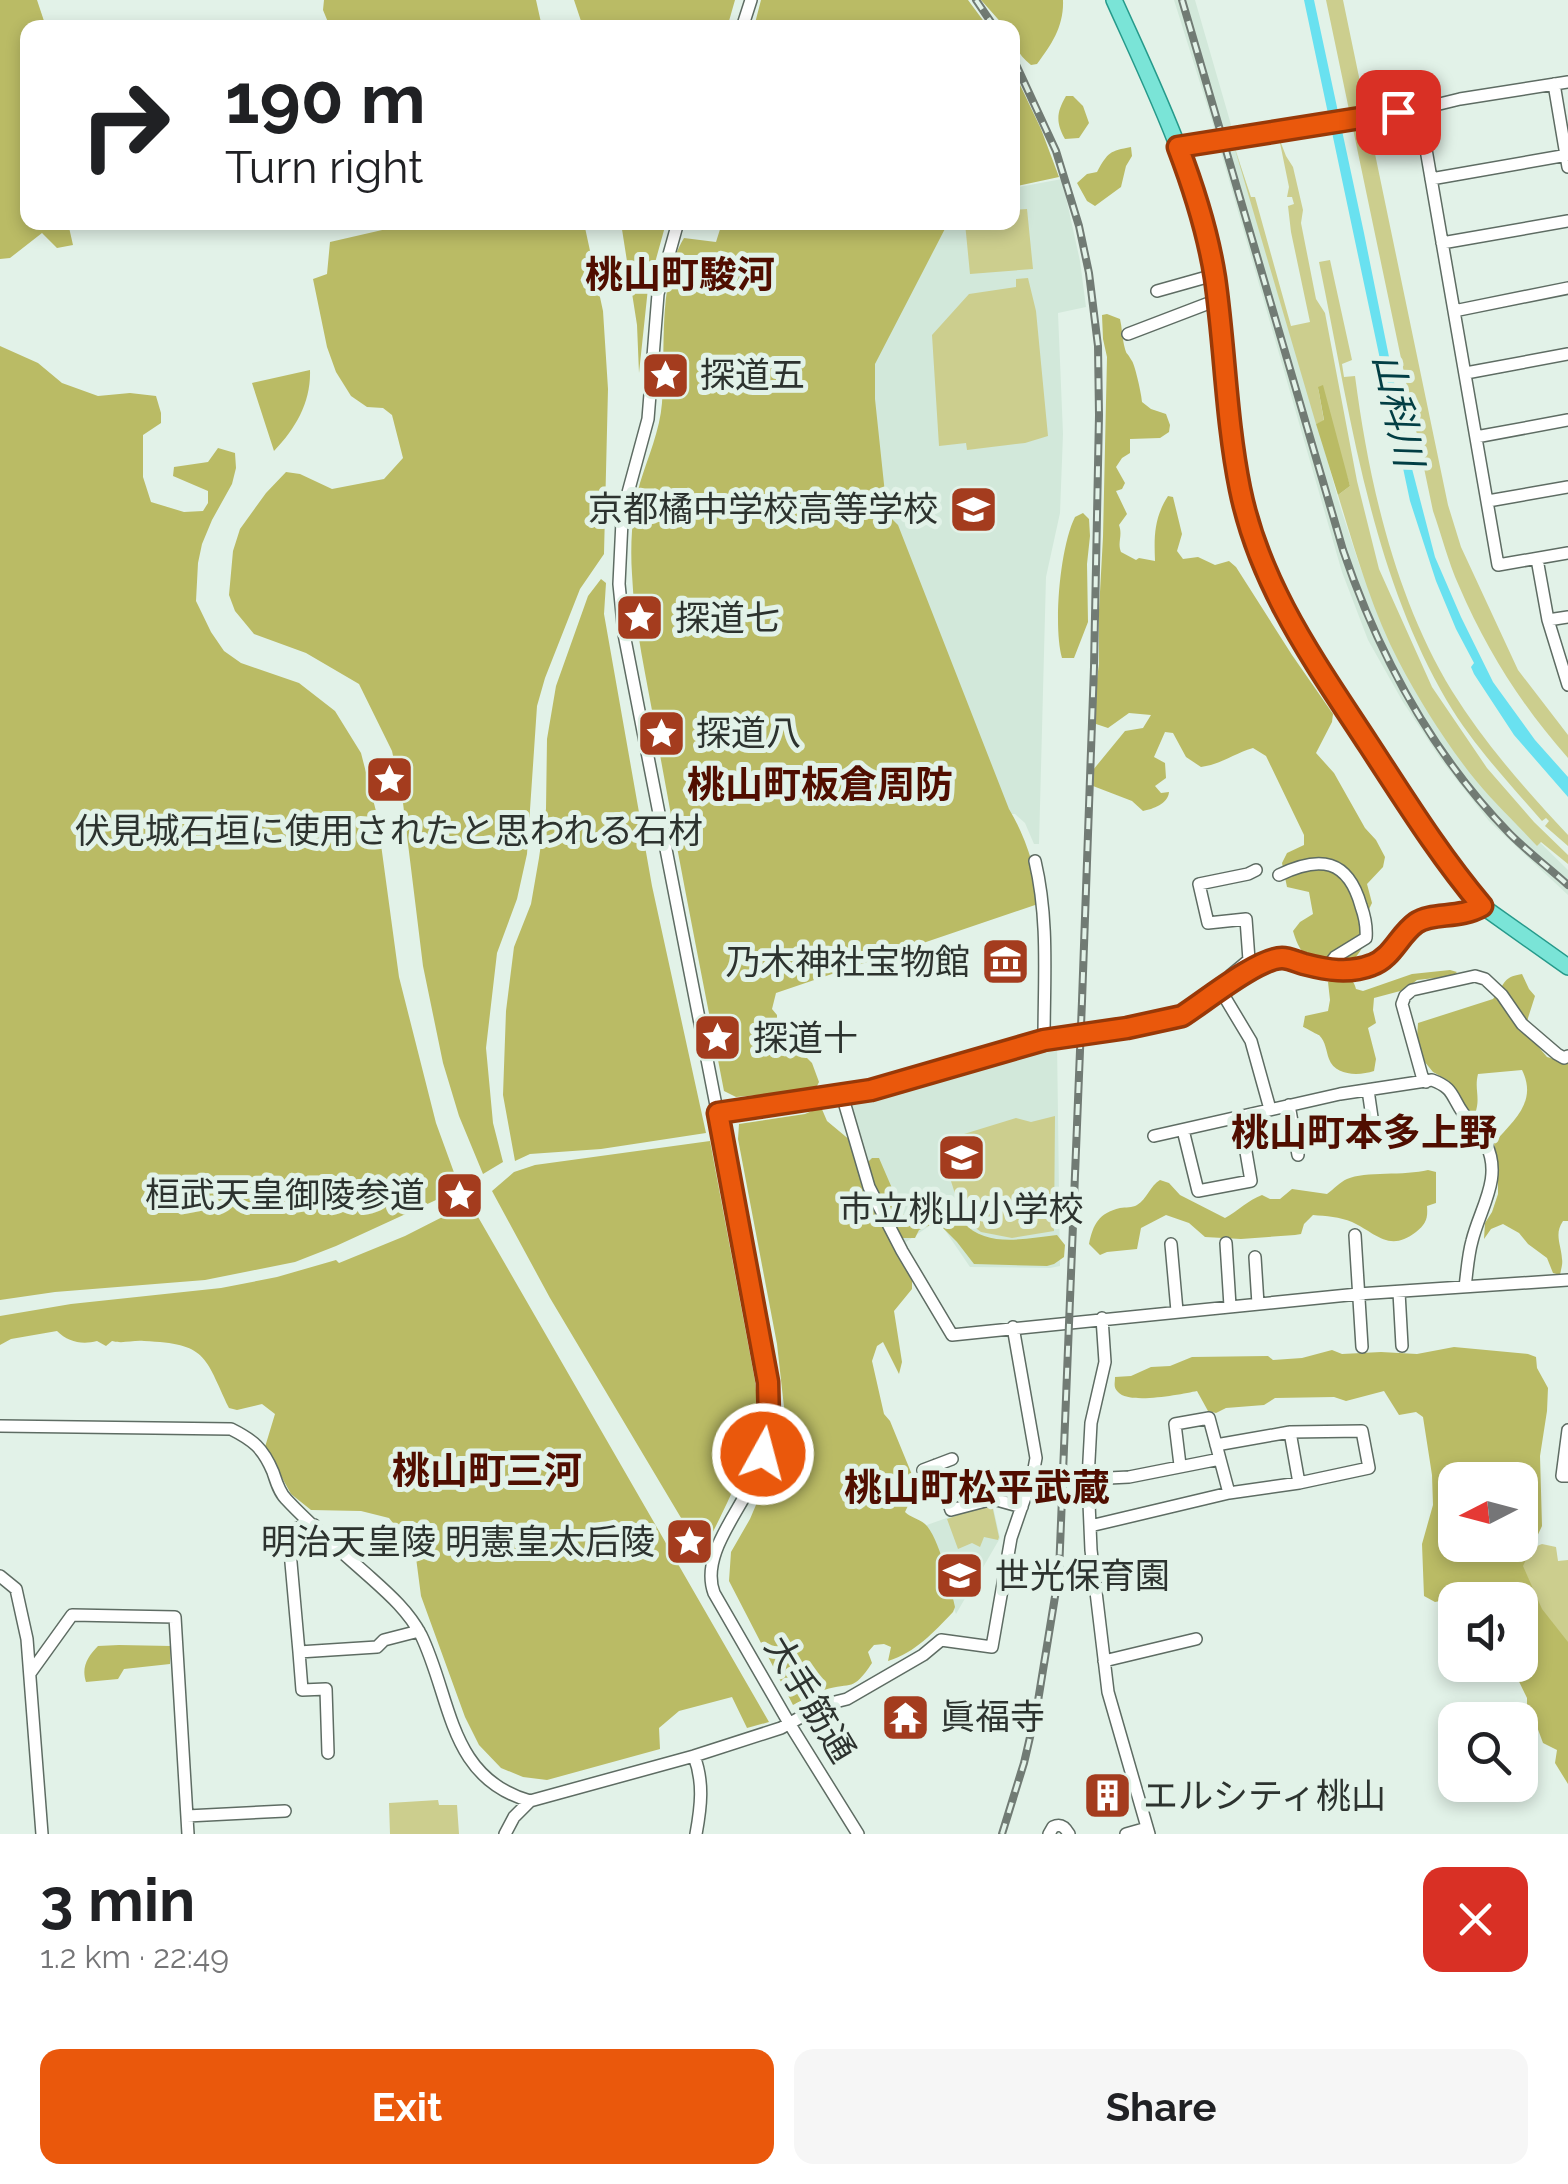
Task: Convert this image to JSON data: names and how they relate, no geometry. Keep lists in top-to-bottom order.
{
  "streets": {
    "street": ["大手筋通"]
  },
  "districts": [
    "桃山町駿河",
    "桃山町板倉周防",
    "桃山町本多上野",
    "桃山町三河",
    "桃山町松平武蔵"
  ],
  "water": ["山科川"],
  "places": {
    "place": [
      "探道五",
      "探道七",
      "探道八",
      "伏見城石垣に使用されたと思われる石材",
      "探道十",
      "桓武天皇御陵参道",
      "明治天皇陵 明憲皇太后陵"
    ],
    "school or university": ["京都橘中学校高等学校", "市立桃山小学校", "世光保育園"],
    "museum": ["乃木神社宝物館"],
    "temple": ["眞福寺"],
    "building": ["エルシティ桃山"]
  },
  "north": "left",
  "page": {
    "turn": ["190 m", "Turn right"],
    "heading": ["3 min", "1.2 km · 22:49"],
    "buttons": ["Exit", "Share"]
  }
}
